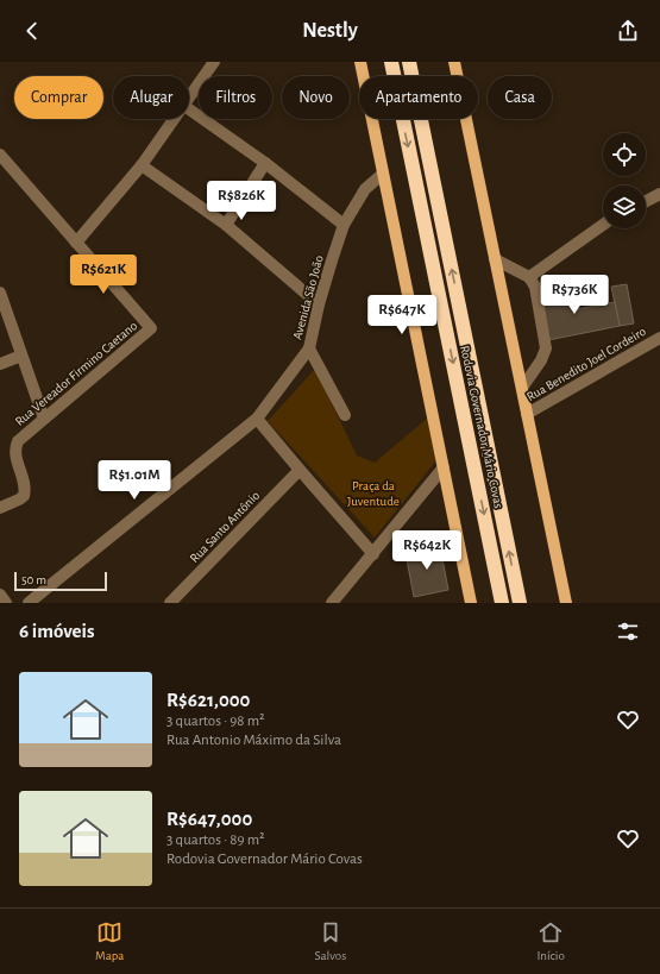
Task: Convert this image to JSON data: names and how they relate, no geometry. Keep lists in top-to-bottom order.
{
  "streets": {
    "highway": ["Rodovia Governador Mário Covas"],
    "street": [
      "Avenida São João",
      "Rua Benedito Joel Cordeiro",
      "Rua Vereador Firmino Caetano",
      "Rua Santo Antônio"
    ]
  },
  "parks": ["Praça da Juventude"],
  "scale_bar": "50 m",
  "page": {
    "header": "Nestly",
    "chip": [
      "Comprar",
      "Alugar",
      "Filtros",
      "Novo",
      "Apartamento",
      "Casa"
    ],
    "price": [
      "R$826K",
      "R$621K",
      "R$736K",
      "R$647K",
      "R$1.01M",
      "R$642K"
    ],
    "scale": "50 m",
    "heading": "6 imóveis",
    "list": [
      {
        "name": "R$621,000",
        "note": "3 quartos · 98 m² · Rua Antonio Máximo da Silva"
      },
      {
        "name": "R$647,000",
        "note": "3 quartos · 89 m² · Rodovia Governador Mário Covas"
      }
    ],
    "tabs": ["Mapa", "Salvos", "Início"]
  }
}
